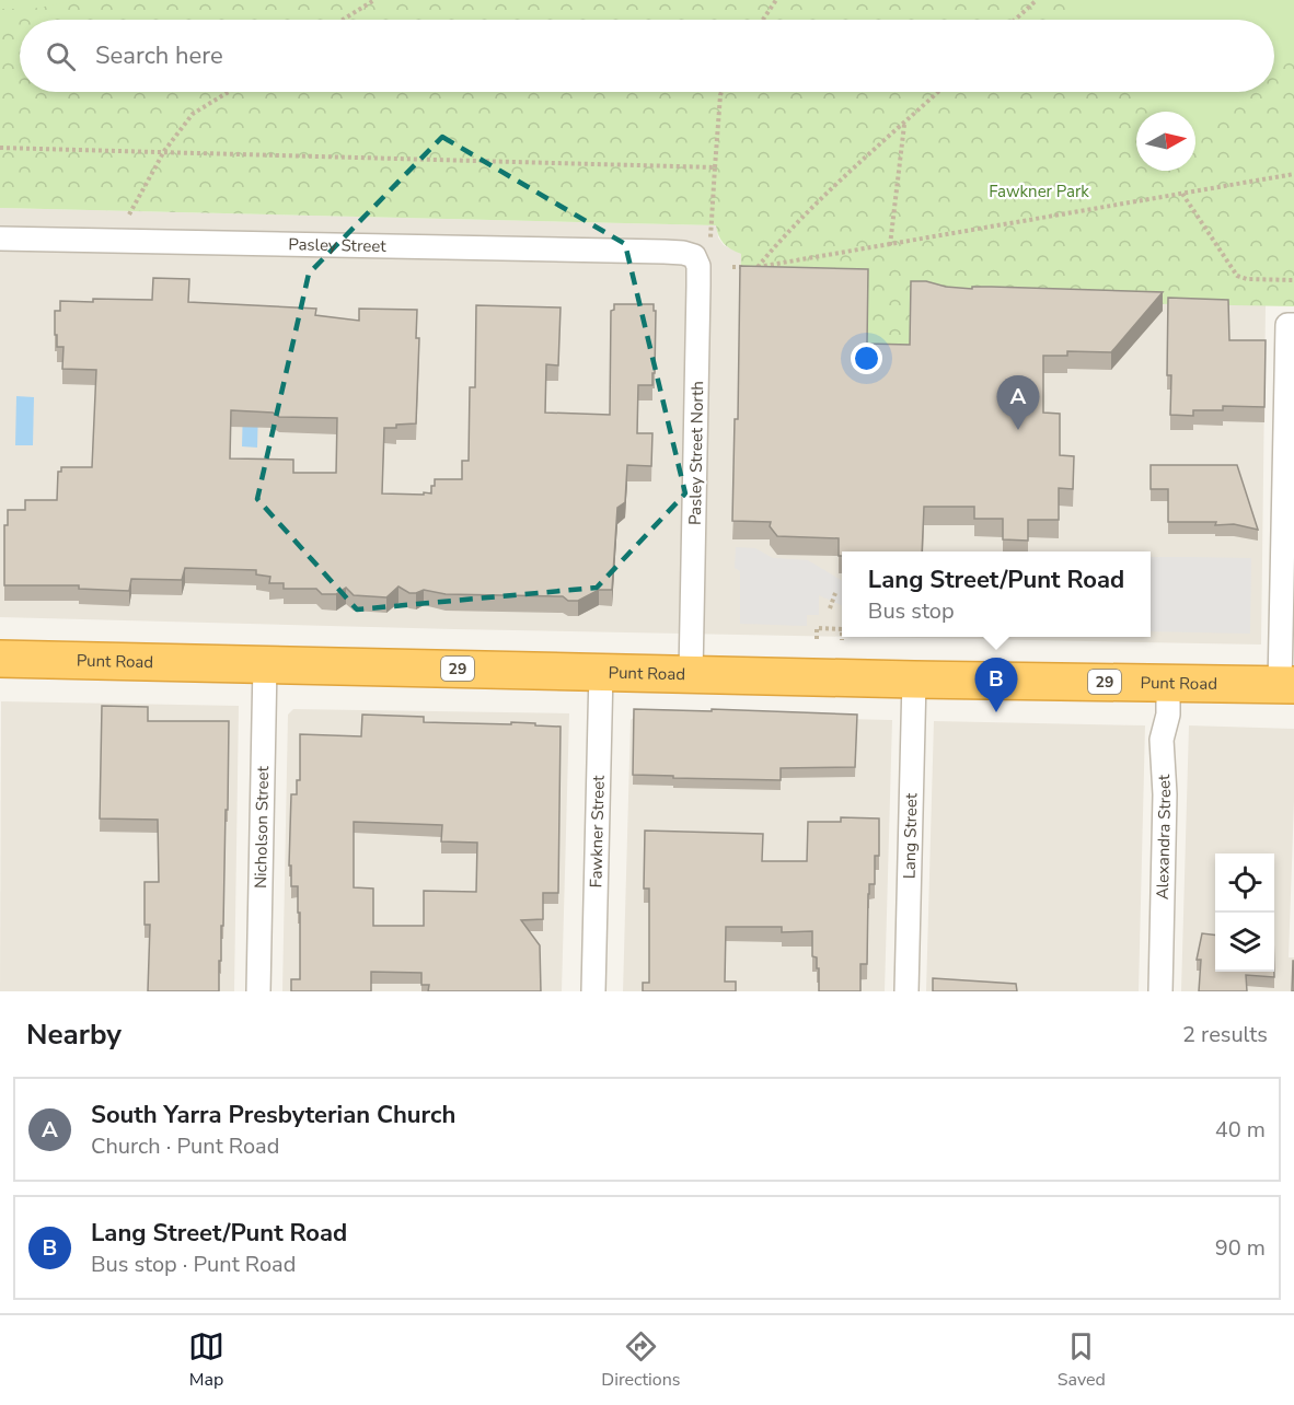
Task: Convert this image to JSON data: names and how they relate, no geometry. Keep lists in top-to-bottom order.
{
  "streets": {
    "highway": ["Punt Road", "29"],
    "street": [
      "Pasley Street",
      "Pasley Street North",
      "Nicholson Street",
      "Fawkner Street",
      "Lang Street",
      "Alexandra Street"
    ]
  },
  "crossings": [
    ["Pasley Street", "Pasley Street North"],
    ["Pasley Street North", "Punt Road"],
    ["Punt Road", "Nicholson Street"],
    ["Punt Road", "Fawkner Street"],
    ["Punt Road", "Lang Street"],
    ["Punt Road", "Alexandra Street"]
  ],
  "parks": ["Fawkner Park"],
  "north": "right",
  "page": {
    "search": "Search here",
    "pins": ["A", "B"],
    "popup": ["Lang Street/Punt Road", "Bus stop"],
    "heading": ["Nearby", "2 results"],
    "list": [
      {
        "mark": "A",
        "name": "South Yarra Presbyterian Church",
        "note": "Church · Punt Road",
        "value": "40 m"
      },
      {
        "mark": "B",
        "name": "Lang Street/Punt Road",
        "note": "Bus stop · Punt Road",
        "value": "90 m"
      }
    ],
    "nav": ["Map", "Directions", "Saved"]
  }
}
